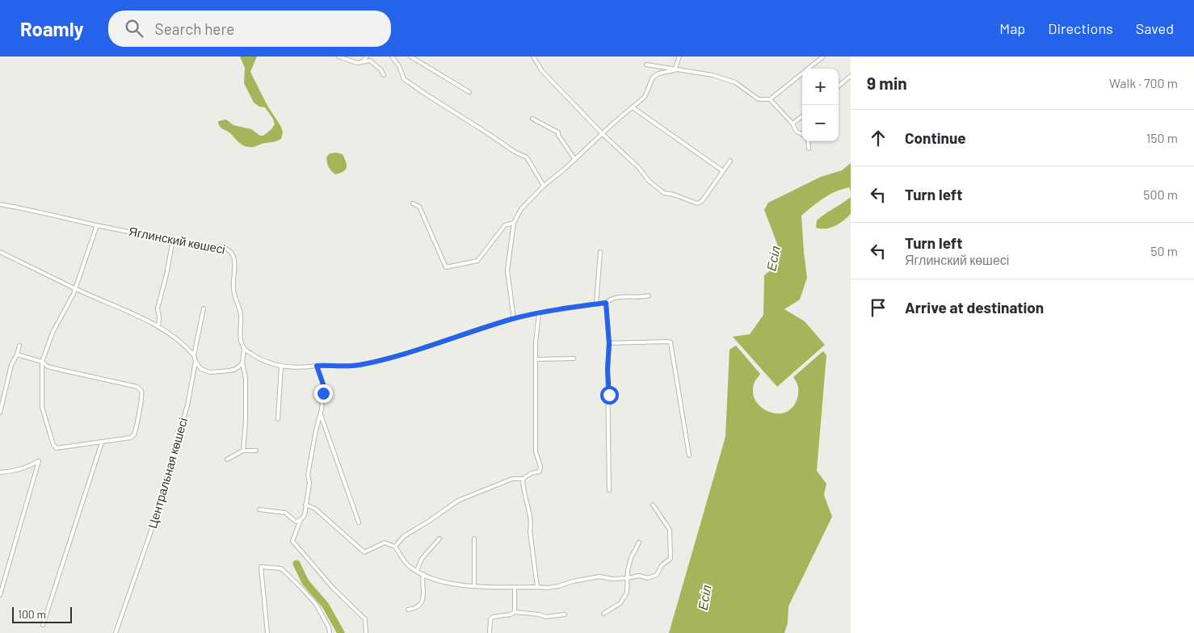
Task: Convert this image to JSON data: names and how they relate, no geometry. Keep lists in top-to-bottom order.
{
  "streets": {
    "street": ["Яглинский көшесі", "Центральная көшесі"]
  },
  "water": ["Есіл"],
  "scale_bar": "100 m",
  "page": {
    "header": "Roamly",
    "search": "Search here",
    "nav": ["Map", "Directions", "Saved"],
    "heading": ["9 min", "Walk · 700 m"],
    "map_buttons": ["+", "−"],
    "list": [
      ["Continue", "150 m"],
      ["Turn left", "500 m"],
      ["Turn left", "Яглинский көшесі", "50 m"],
      "Arrive at destination"
    ],
    "scale": "100 m"
  }
}
